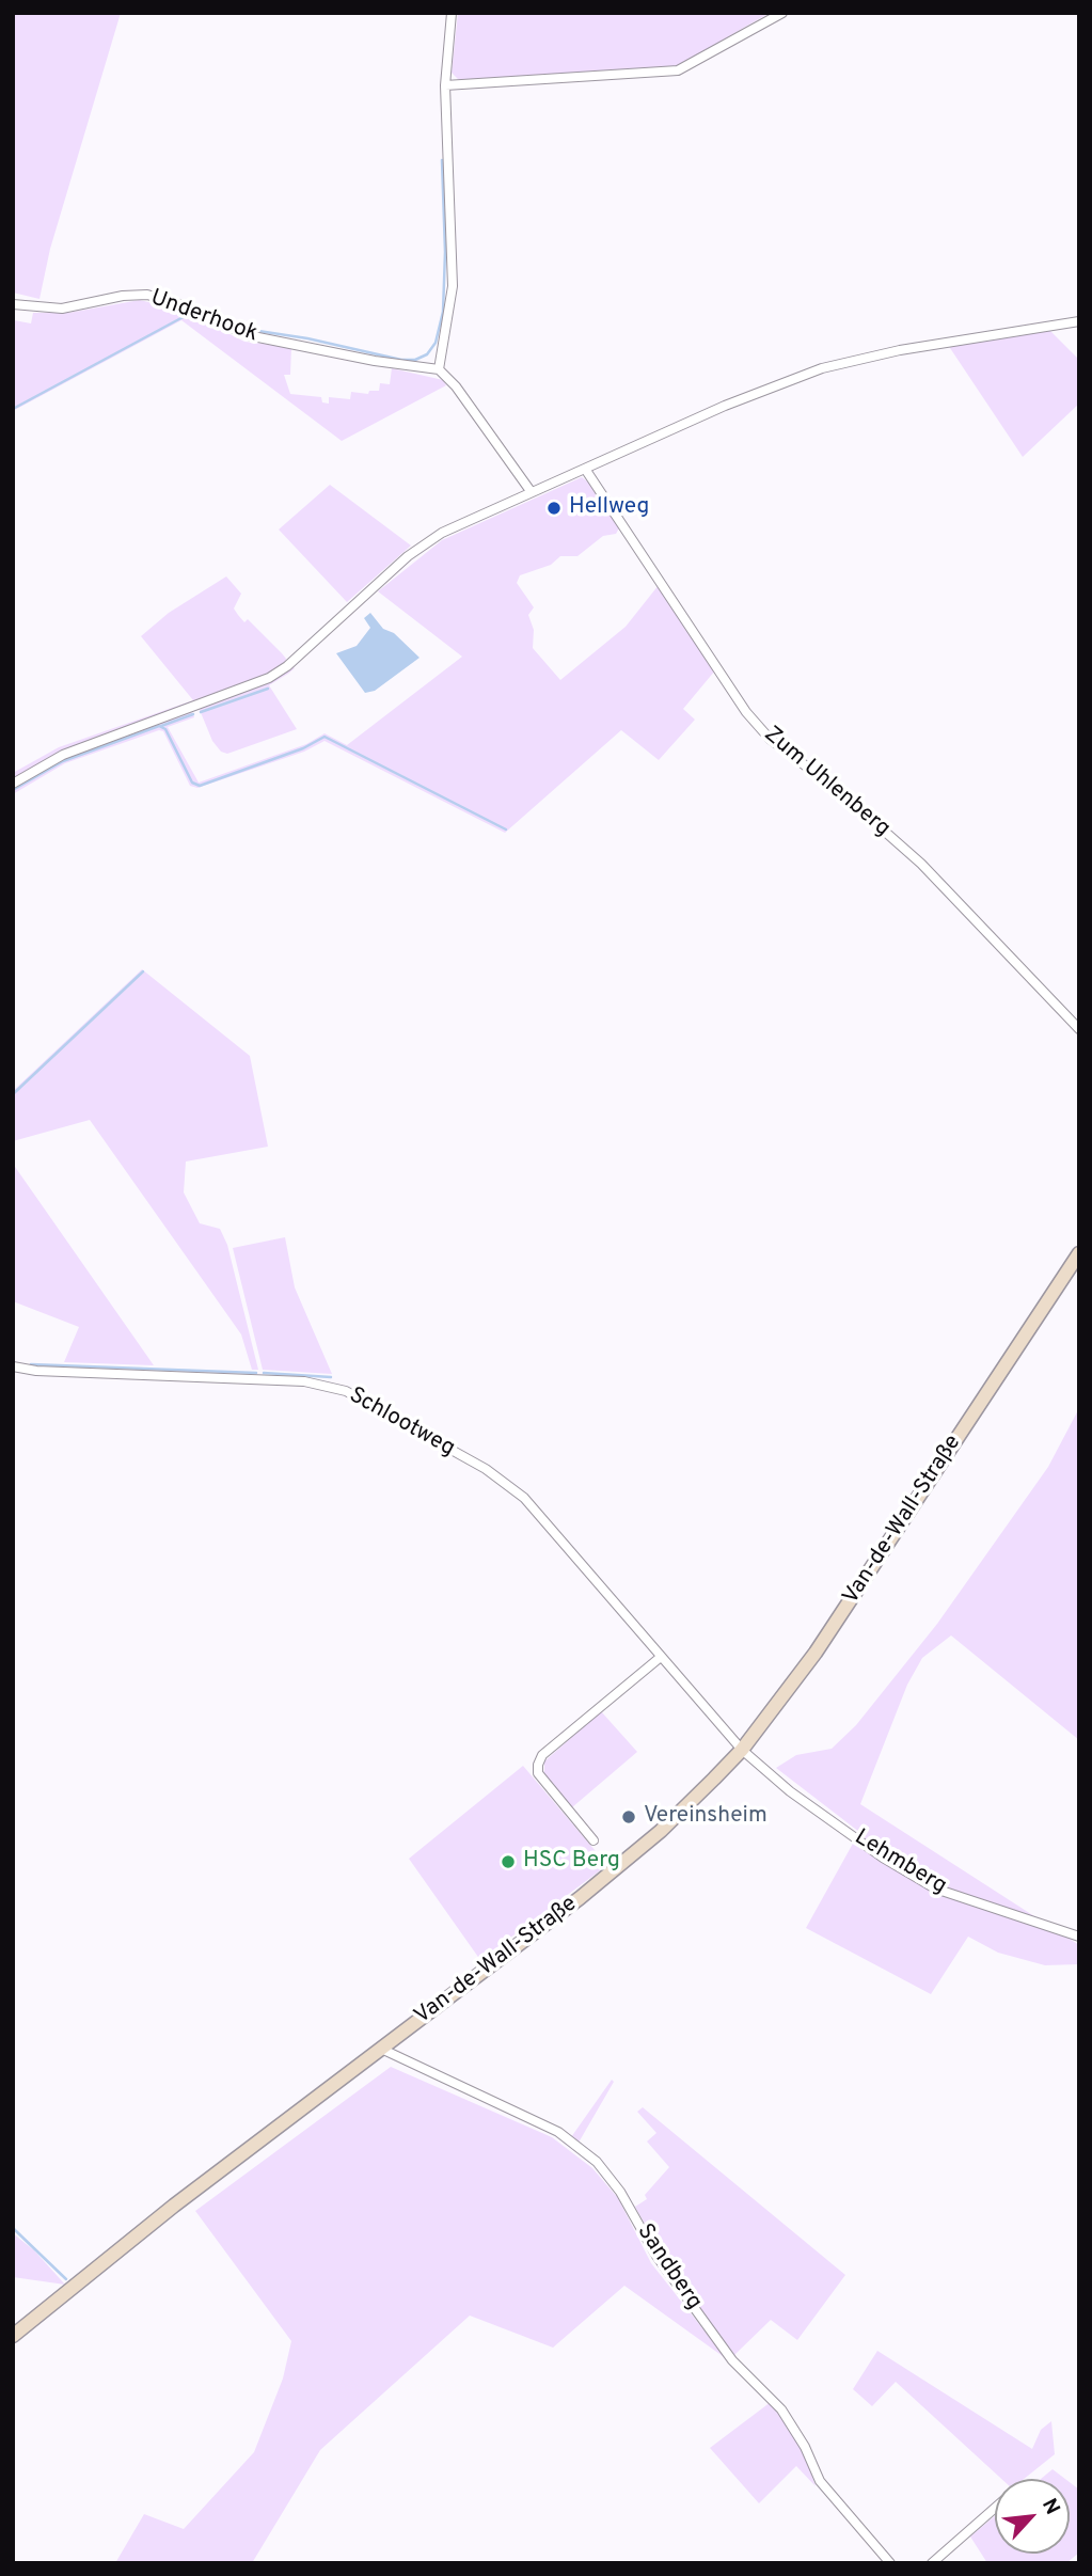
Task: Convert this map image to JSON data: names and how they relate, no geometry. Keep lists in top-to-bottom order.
{
  "streets": {
    "main road": ["Van-de-Wall-Straße"],
    "street": [
      "Underhook",
      "Zum Uhlenberg",
      "Schlootweg",
      "Lehmberg",
      "Sandberg"
    ]
  },
  "crossings": [
    ["Schlootweg", "Van-de-Wall-Straße"],
    ["Schlootweg", "Lehmberg"],
    ["Van-de-Wall-Straße", "Lehmberg"],
    ["Van-de-Wall-Straße", "Sandberg"]
  ],
  "places": ["Hellweg", "Vereinsheim", "HSC Berg"],
  "north": "top right"
}
